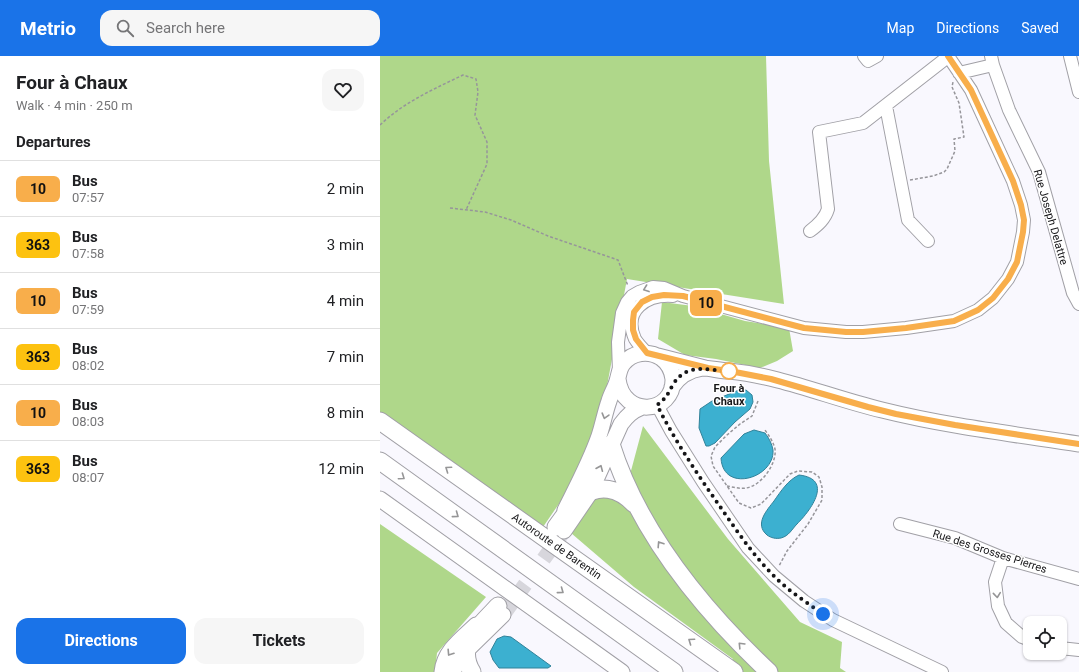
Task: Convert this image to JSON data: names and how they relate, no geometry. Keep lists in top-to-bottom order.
{
  "streets": {
    "highway": ["Autoroute de Barentin"],
    "street": ["Rue Joseph Delattre", "Rue des Grosses Pierres"]
  },
  "places": ["Four à Chaux"],
  "lines": ["bus line 10"],
  "page": {
    "header": "Metrio",
    "search": "Search here",
    "nav": ["Map", "Directions", "Saved"],
    "heading": [
      ["Four à Chaux", "Walk · 4 min · 250 m"],
      "Departures"
    ],
    "on_map": "10",
    "list": [
      {
        "mark": "10",
        "name": "Bus",
        "note": "07:57",
        "value": "2 min"
      },
      {
        "mark": "363",
        "name": "Bus",
        "note": "07:58",
        "value": "3 min"
      },
      {
        "mark": "10",
        "name": "Bus",
        "note": "07:59",
        "value": "4 min"
      },
      {
        "mark": "363",
        "name": "Bus",
        "note": "08:02",
        "value": "7 min"
      },
      {
        "mark": "10",
        "name": "Bus",
        "note": "08:03",
        "value": "8 min"
      },
      {
        "mark": "363",
        "name": "Bus",
        "note": "08:07",
        "value": "12 min"
      }
    ],
    "buttons": ["Directions", "Tickets"]
  }
}
